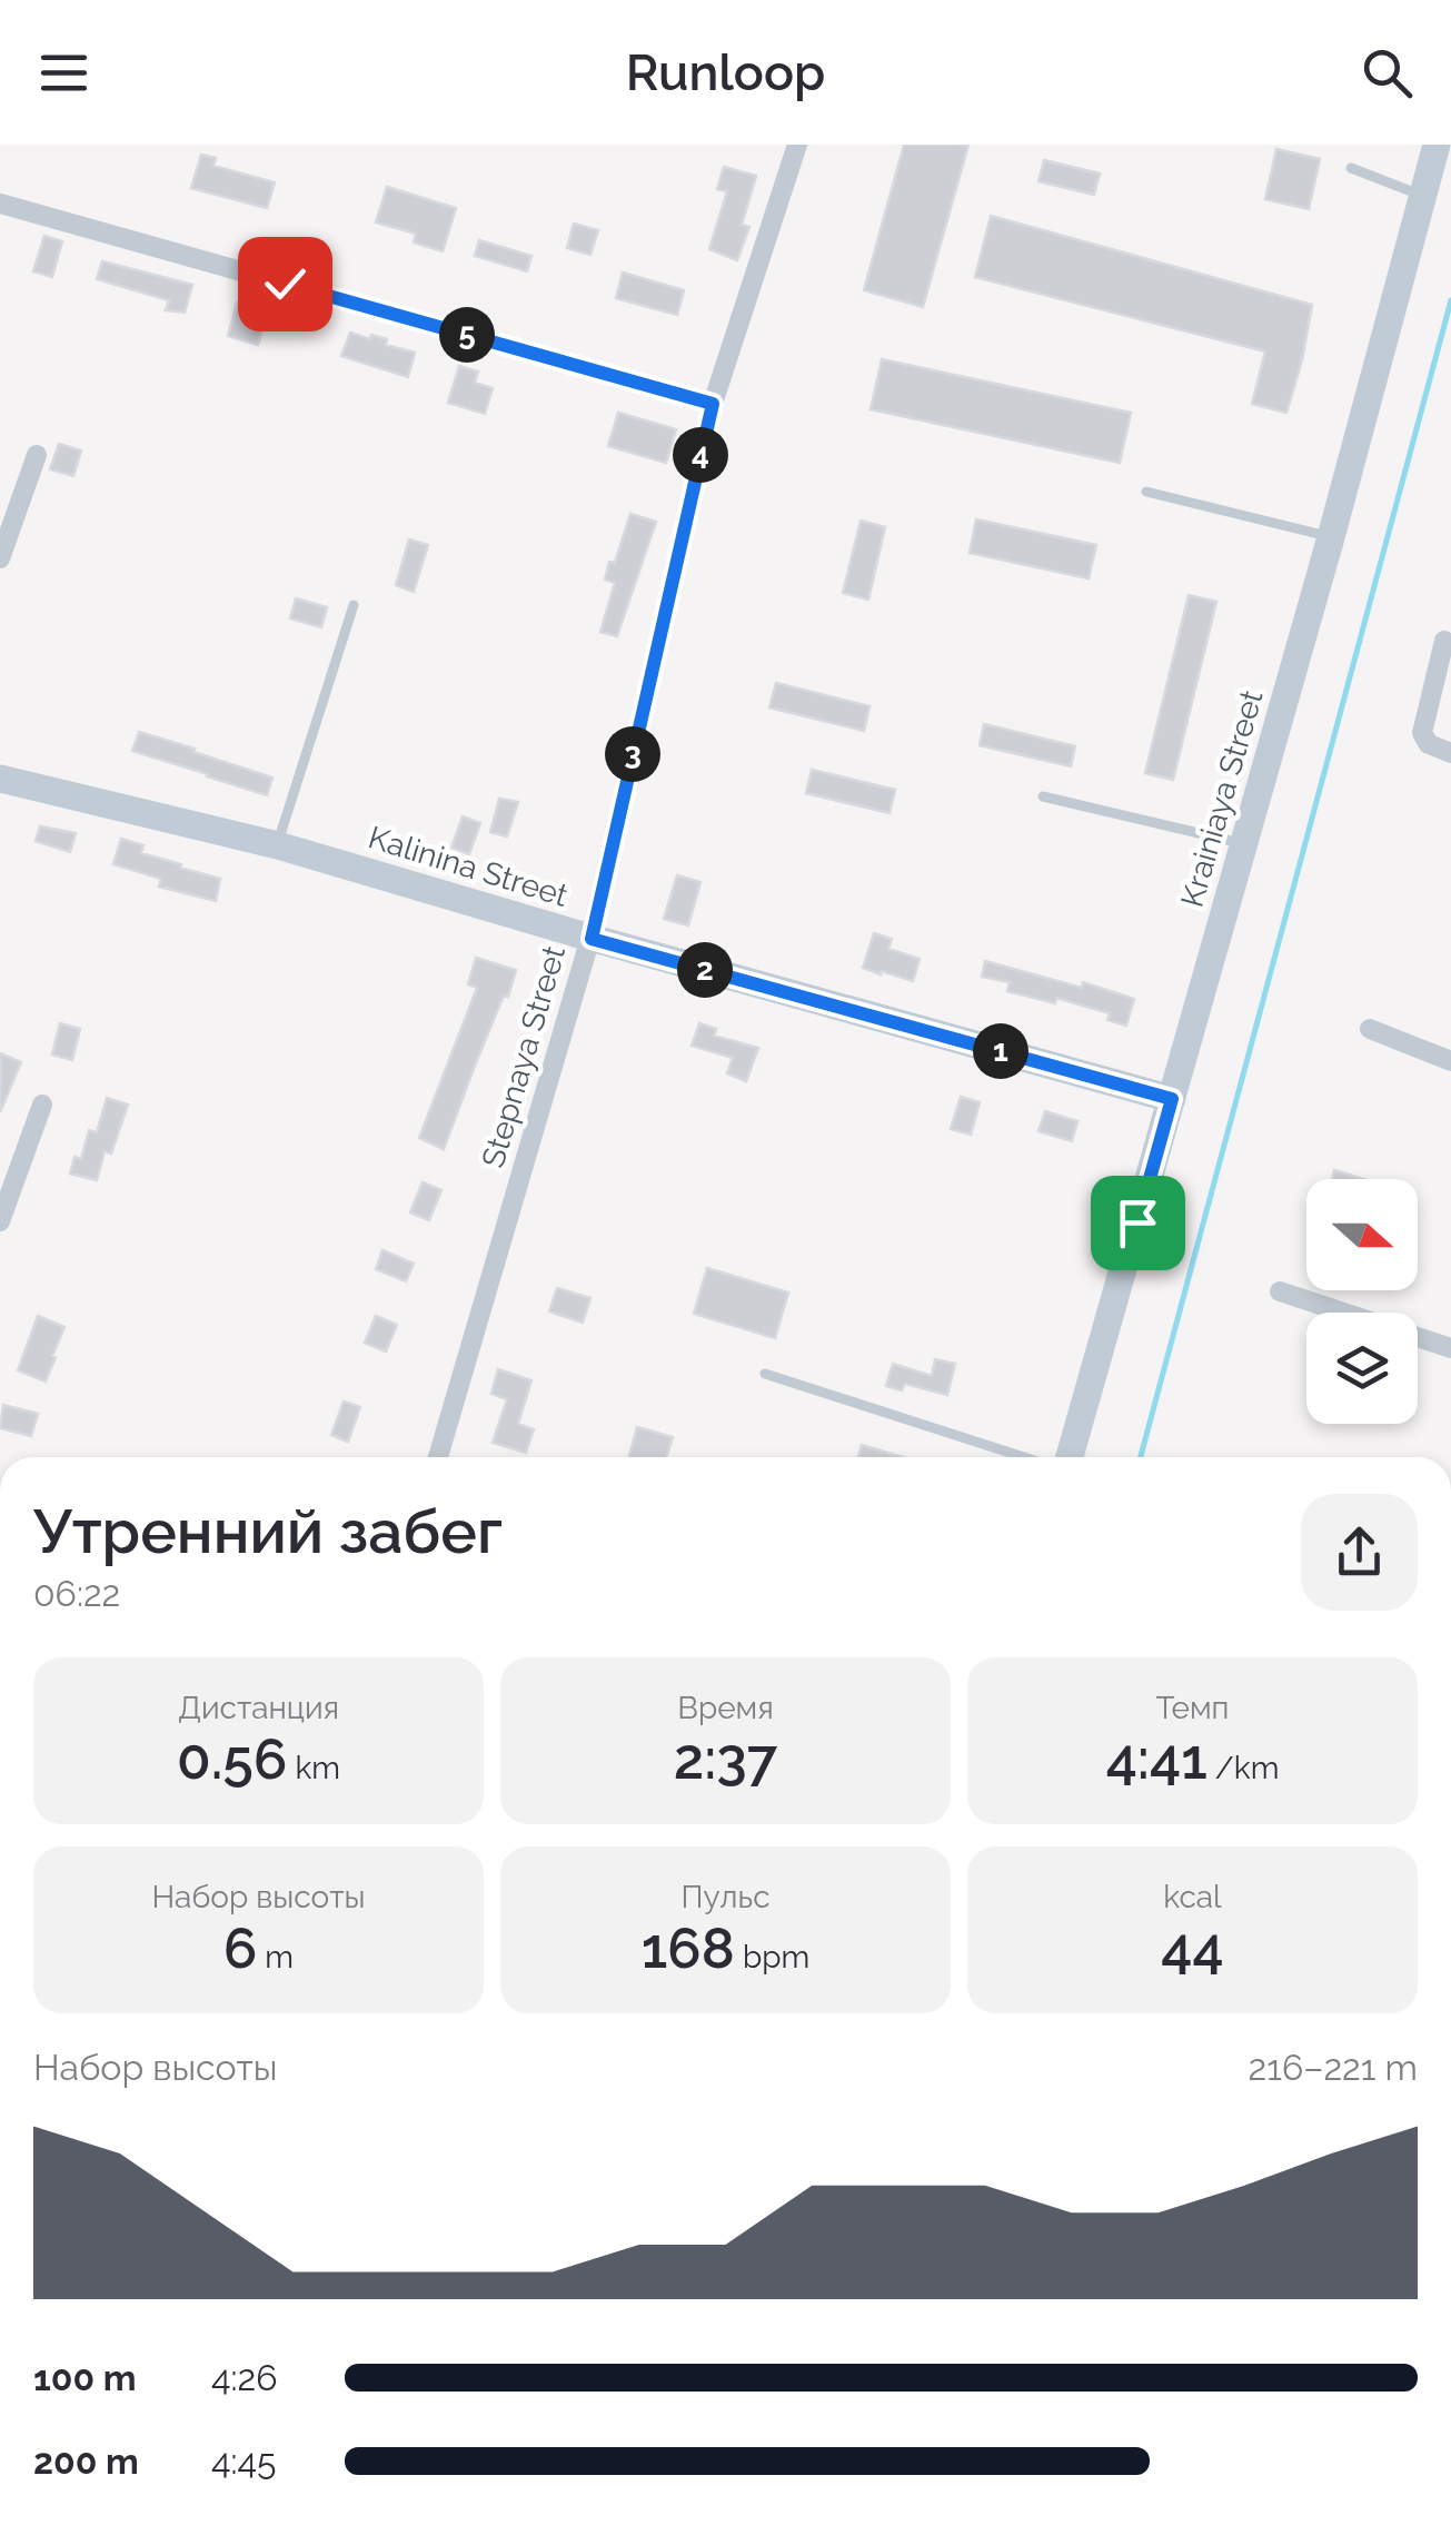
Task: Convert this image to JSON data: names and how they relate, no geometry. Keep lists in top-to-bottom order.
{
  "streets": {
    "main road": ["Krainiaya Street", "Kalinina Street"],
    "street": ["Stepnaya Street"]
  },
  "crossings": [
    ["Krainiaya Street", "Kalinina Street"],
    ["Kalinina Street", "Stepnaya Street"]
  ],
  "north": "right",
  "page": {
    "header": "Runloop",
    "pins": [
      "5",
      "4",
      "3",
      "2",
      "1"
    ],
    "heading": ["Утренний забег", "06:22"],
    "stats": [
      ["Дистанция", "0.56 km"],
      ["Время", "2:37"],
      ["Темп", "4:41 /km"],
      ["Набор высоты", "6 m"],
      ["Пульс", "168 bpm"],
      ["kcal", "44"]
    ],
    "chart": ["Набор высоты", "216–221 m"],
    "list": [
      {
        "name": "100 m",
        "note": "4:26"
      },
      {
        "name": "200 m",
        "note": "4:45"
      }
    ]
  }
}
